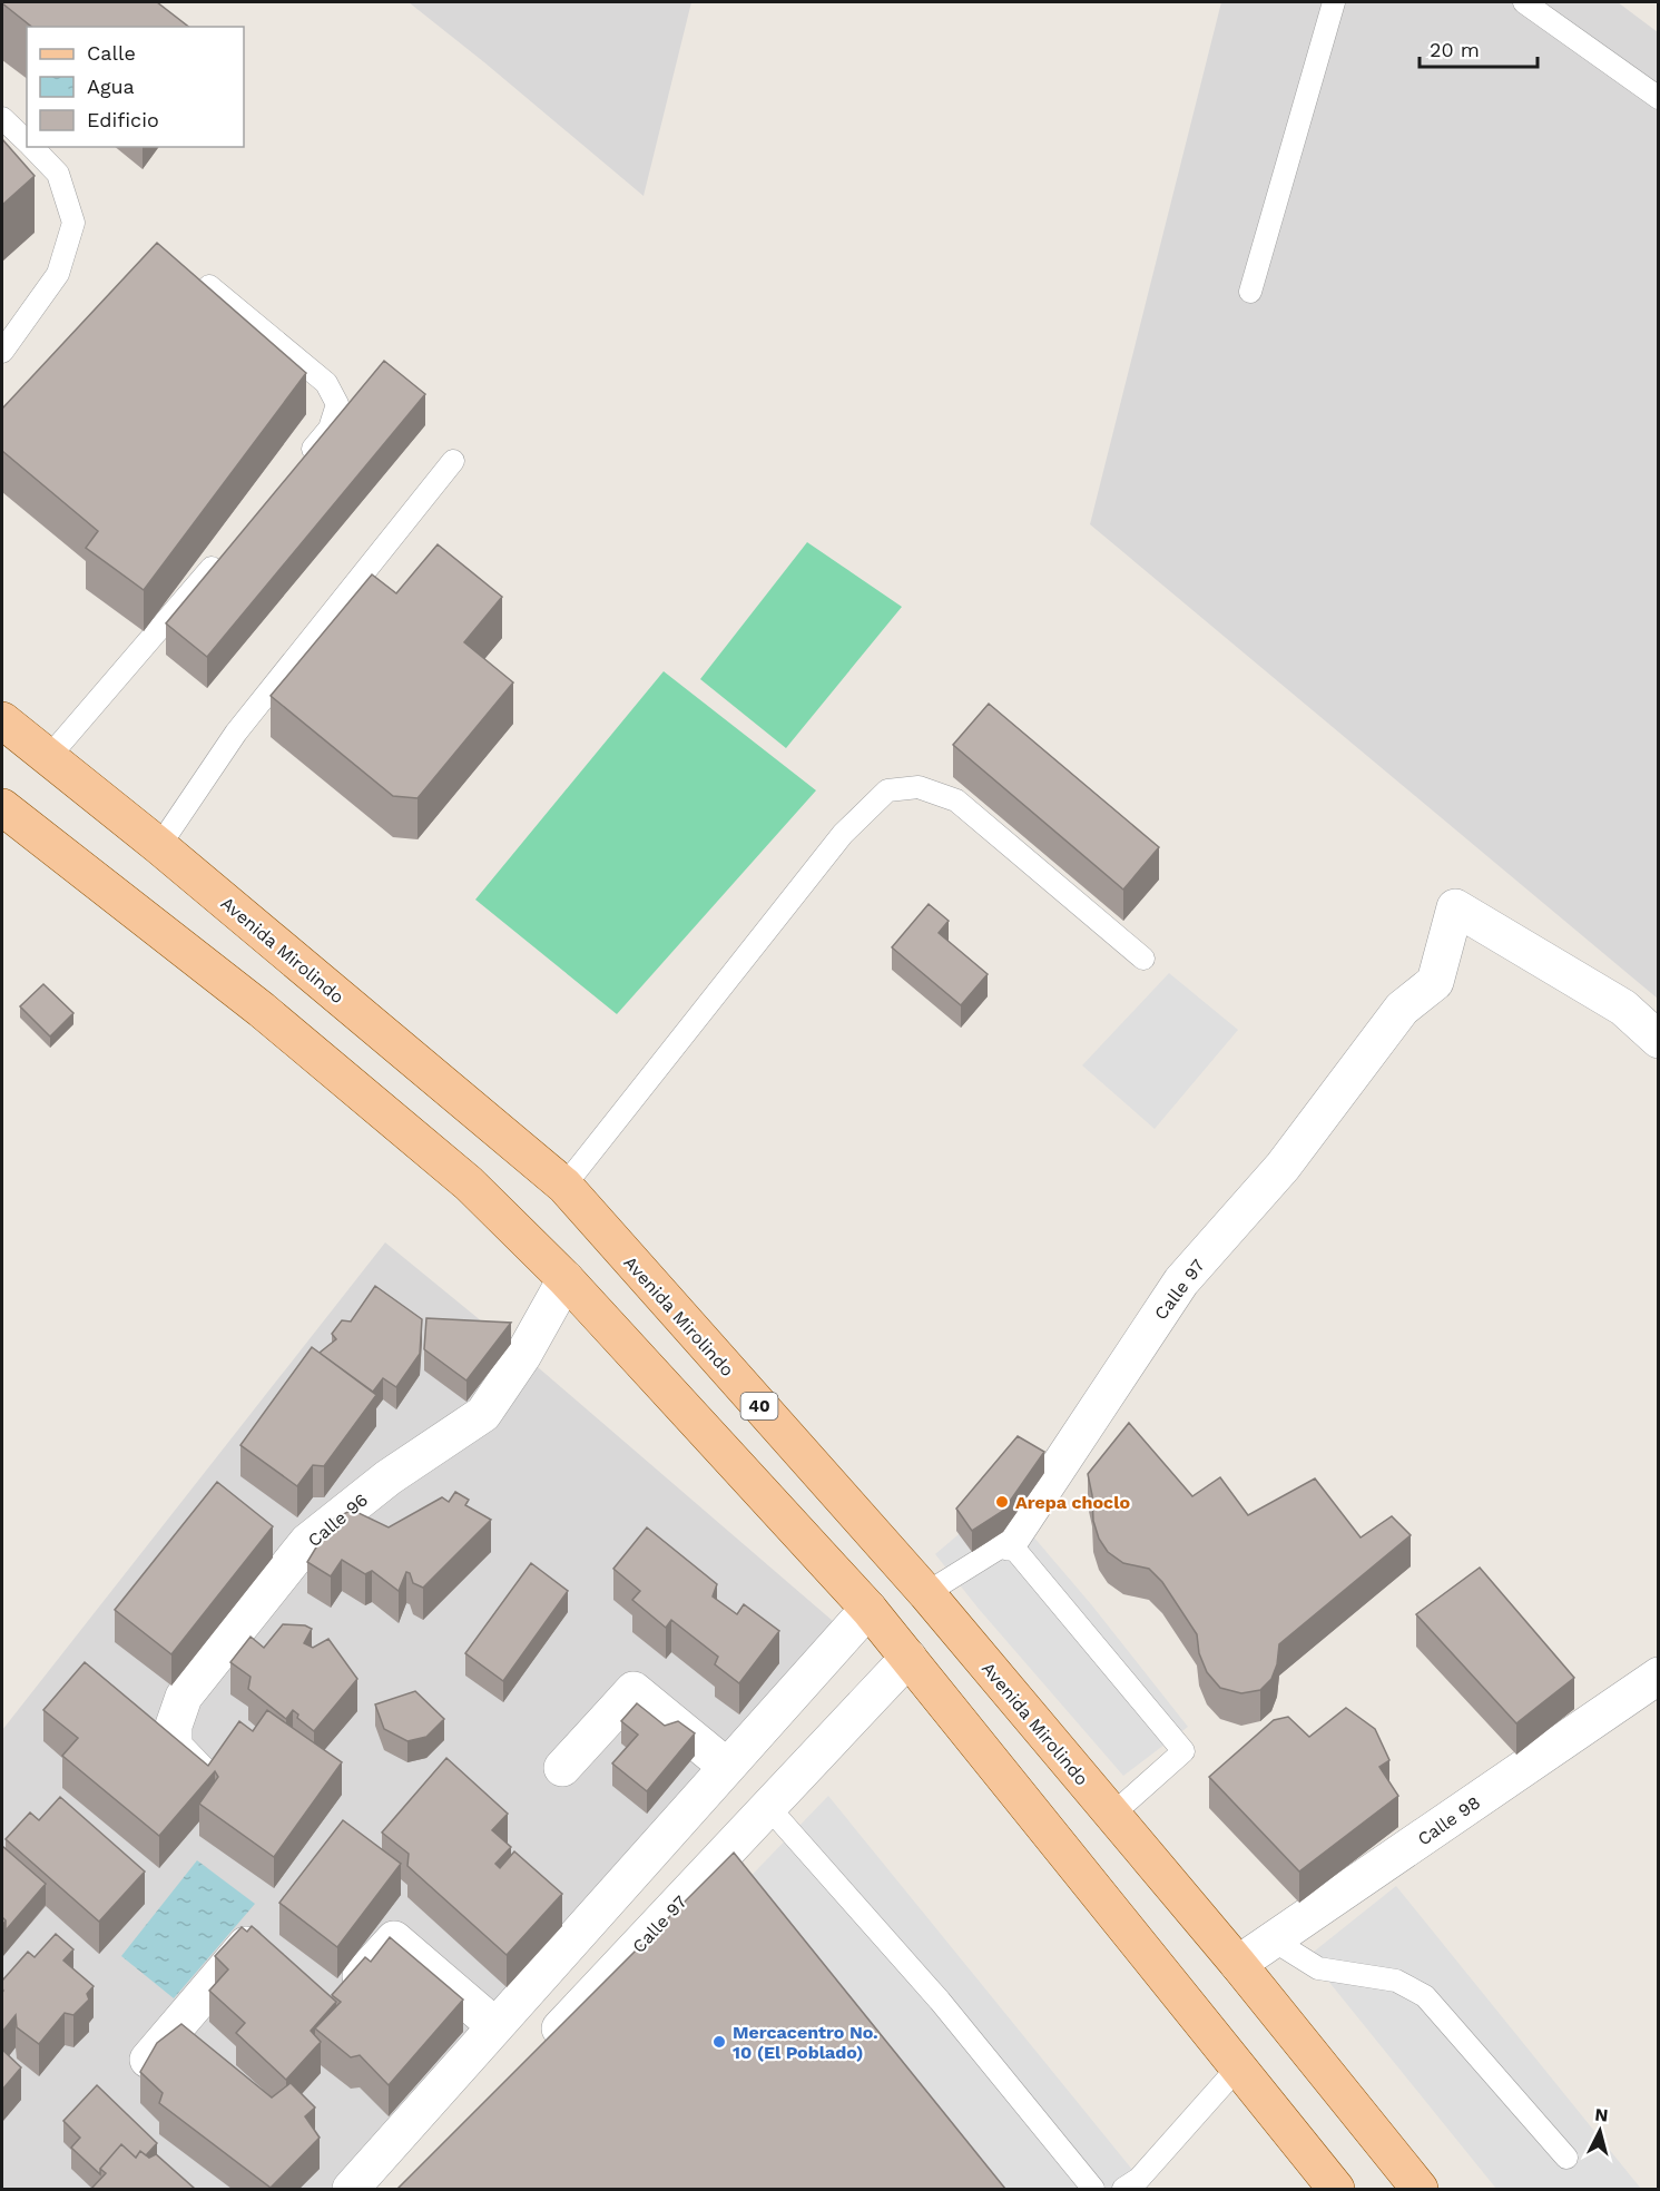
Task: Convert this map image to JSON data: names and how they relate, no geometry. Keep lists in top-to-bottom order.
{
  "streets": {
    "main road": ["Avenida Mirolindo", "40"],
    "street": ["Calle 97", "Calle 96", "Calle 98"]
  },
  "crossings": [
    ["Avenida Mirolindo", "Calle 97"],
    ["Avenida Mirolindo", "Calle 98"]
  ],
  "places": ["Arepa choclo", "Mercacentro No. 10 (El Poblado)"],
  "legend": ["Calle", "Agua", "Edificio"],
  "scale_bar": "20 m",
  "north": "top"
}
